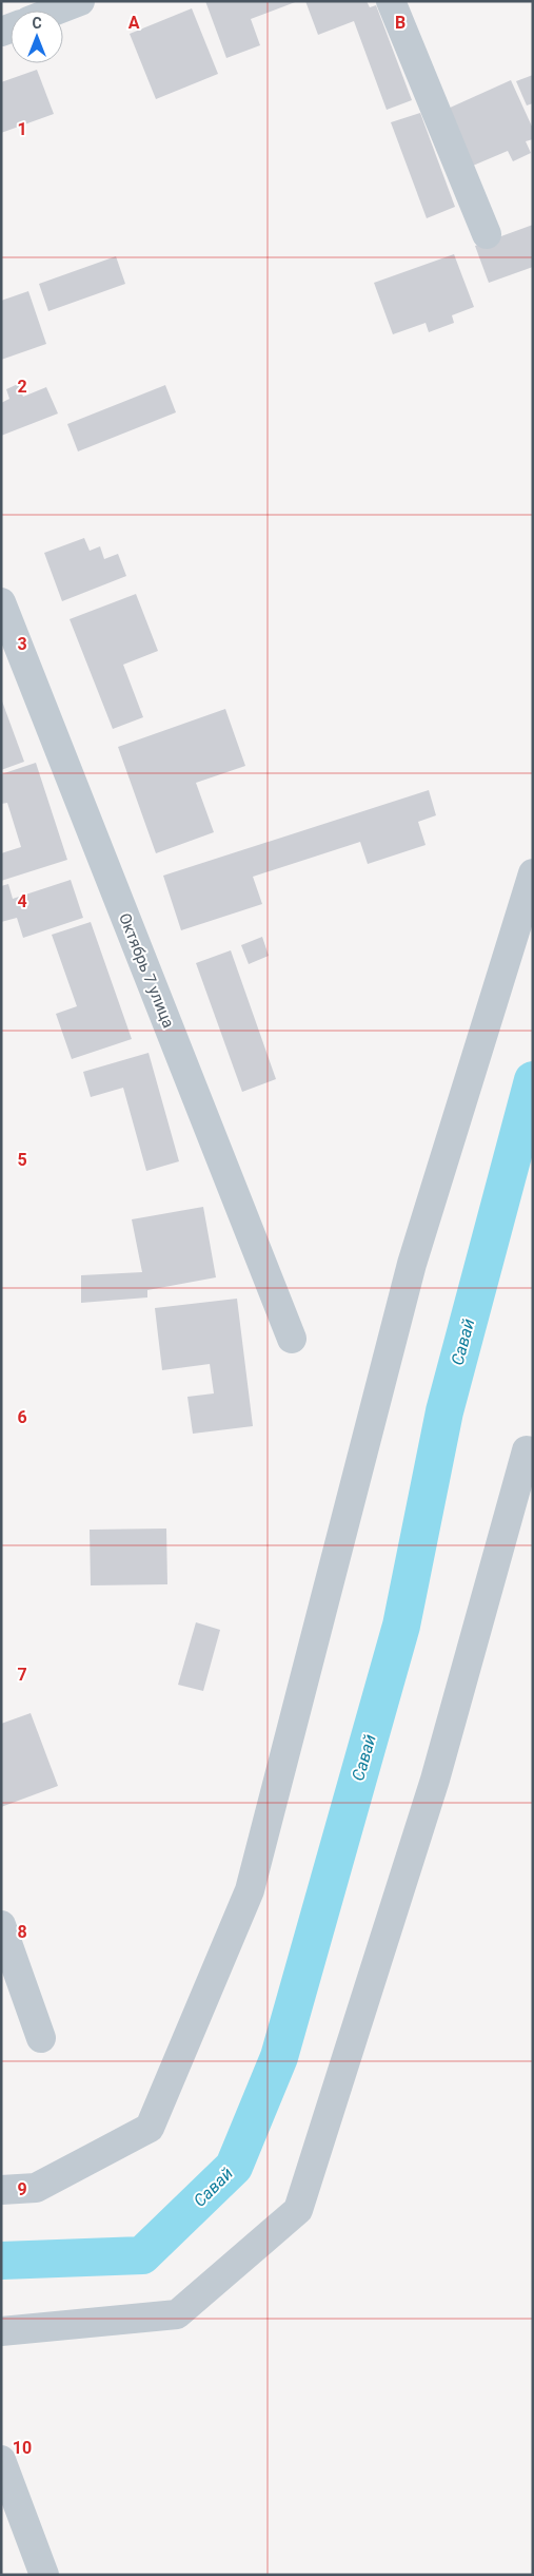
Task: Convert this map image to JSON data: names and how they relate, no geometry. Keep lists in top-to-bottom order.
{
  "streets": {
    "street": ["Октябрь 7 улица"]
  },
  "water": ["Савай"],
  "north": "top",
  "grid": {
    "columns": ["A", "B"],
    "rows": [
      "1",
      "2",
      "3",
      "4",
      "5",
      "6",
      "7",
      "8",
      "9",
      "10"
    ]
  }
}
